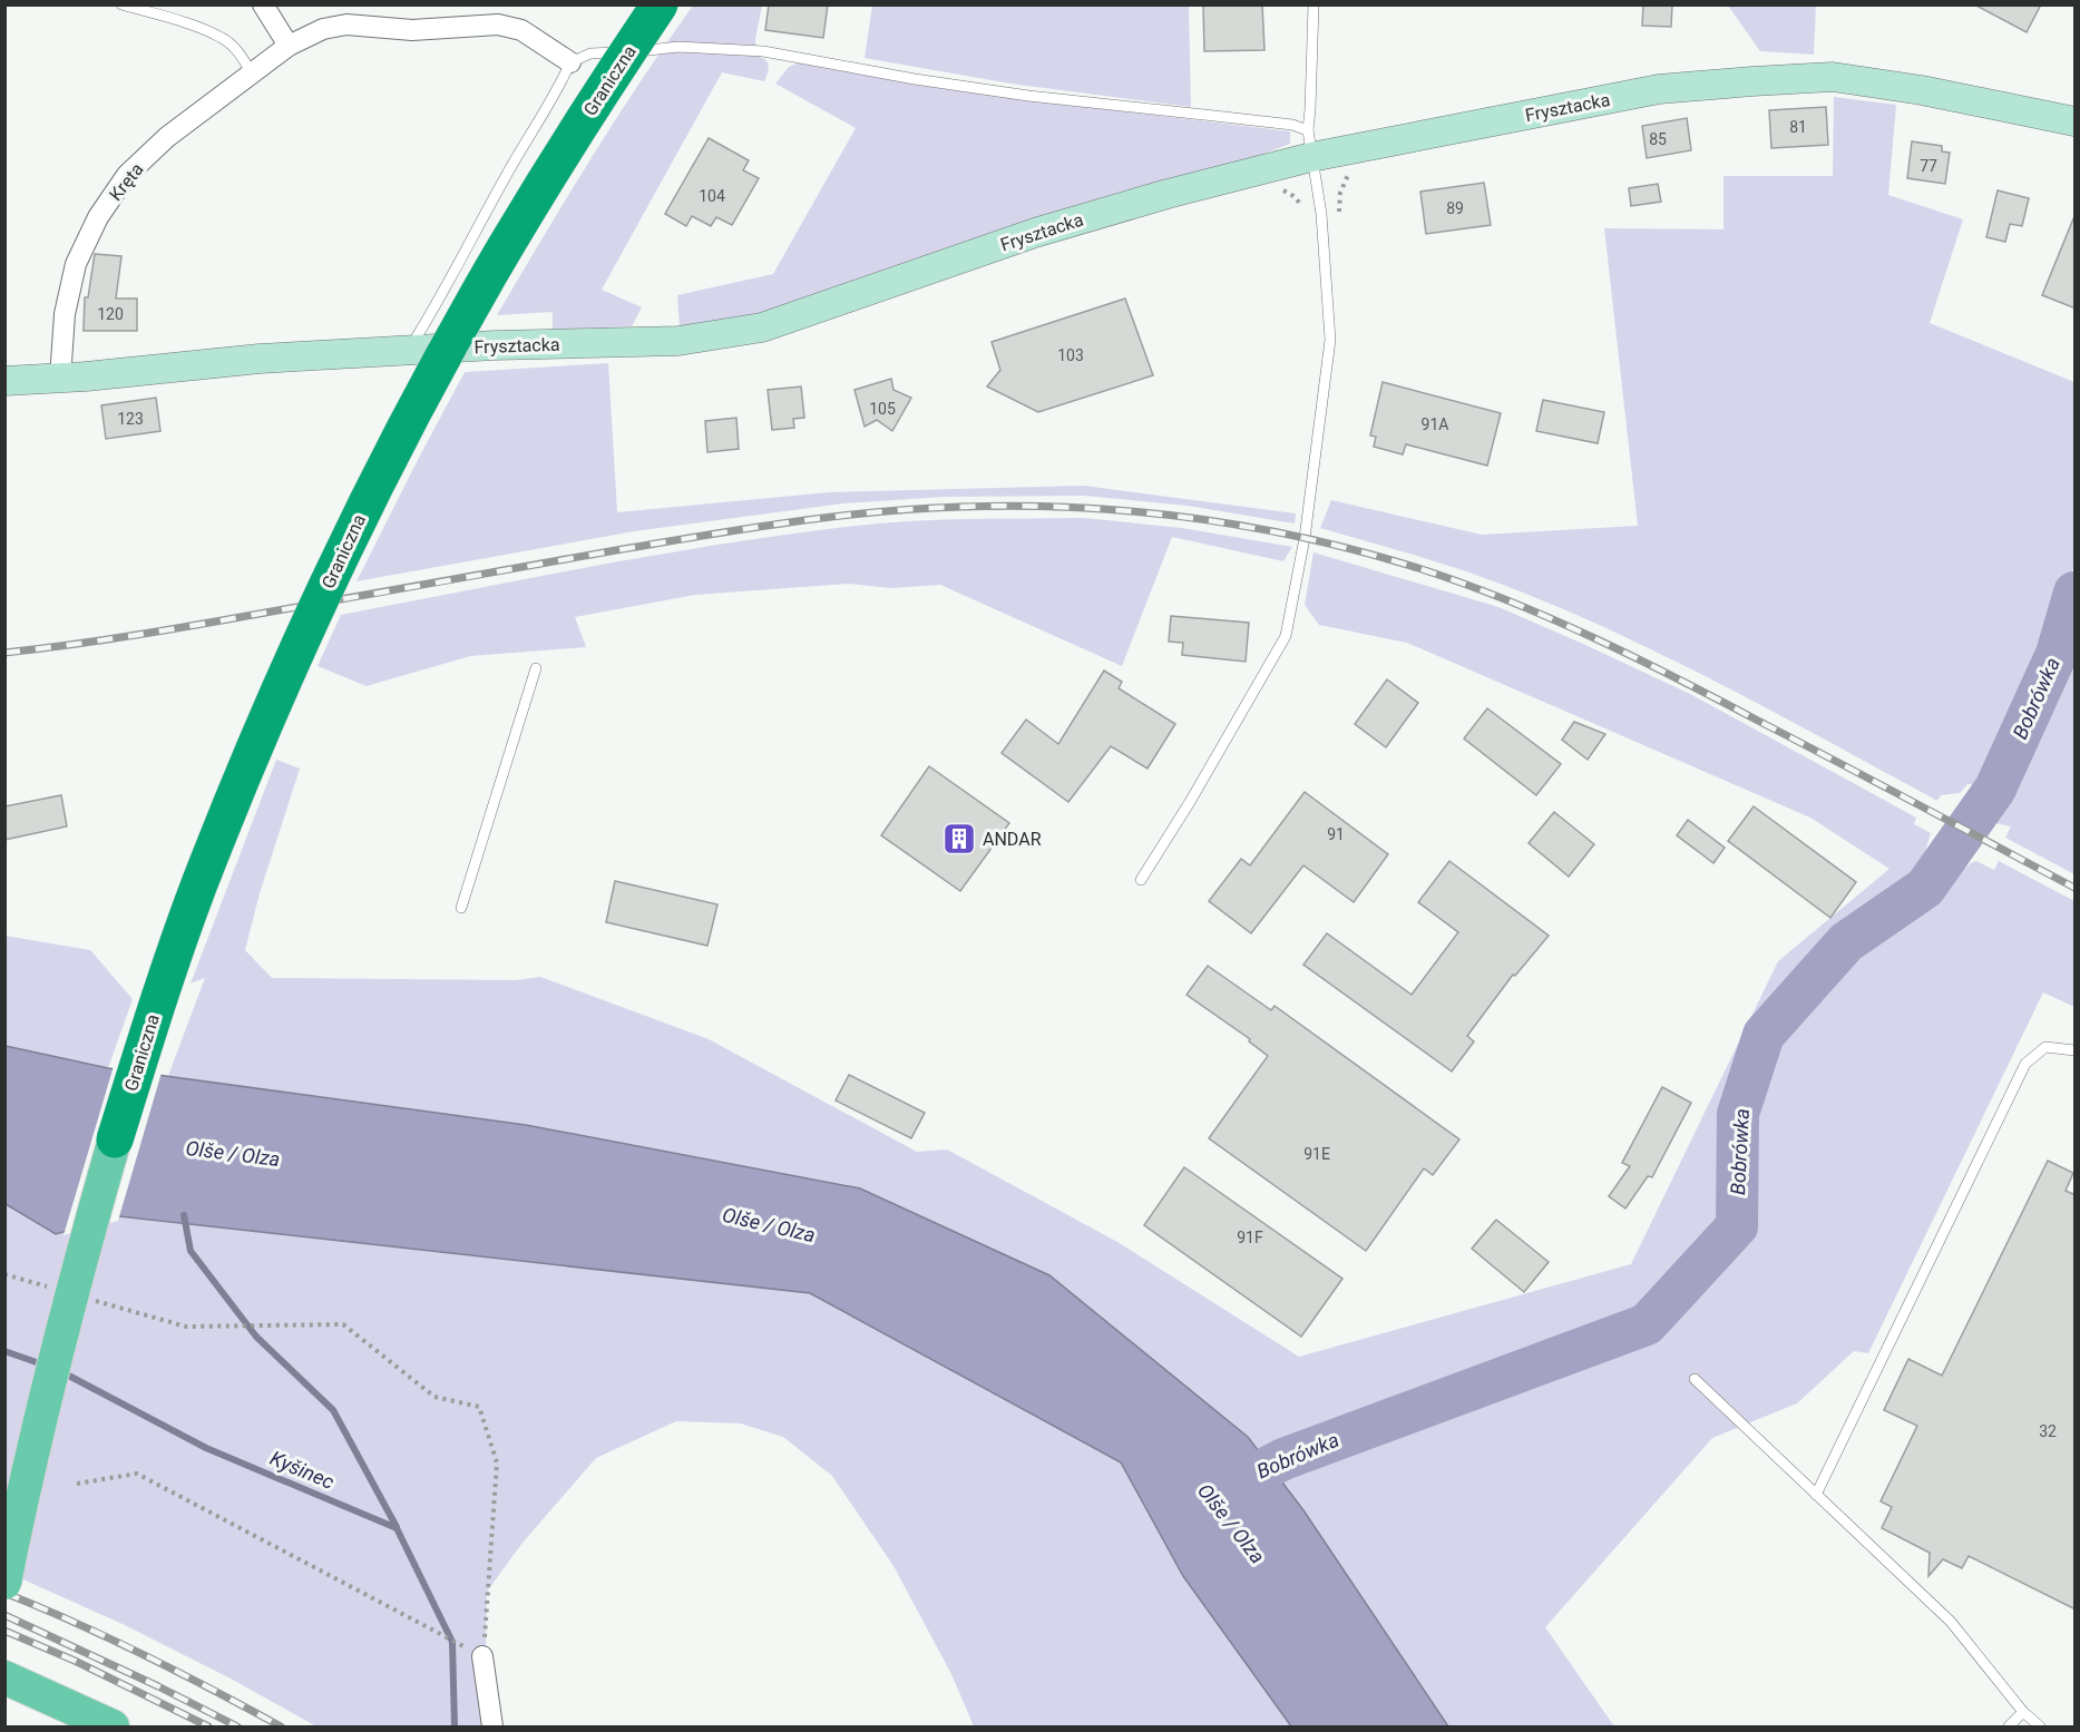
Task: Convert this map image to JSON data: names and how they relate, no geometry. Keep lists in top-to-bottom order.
{
  "streets": {
    "highway": ["Graniczna"],
    "street": ["Frysztacka", "Kręta"]
  },
  "crossings": [
    ["Frysztacka", "Kręta"]
  ],
  "water": ["Bobrówka", "Olše / Olza", "Kyšinec"],
  "places": {
    "building": ["ANDAR"]
  },
  "house_numbers": [
    "81",
    "85",
    "77",
    "104",
    "89",
    "120",
    "103",
    "105",
    "123",
    "91A",
    "91",
    "91E",
    "91F",
    "32"
  ]
}
